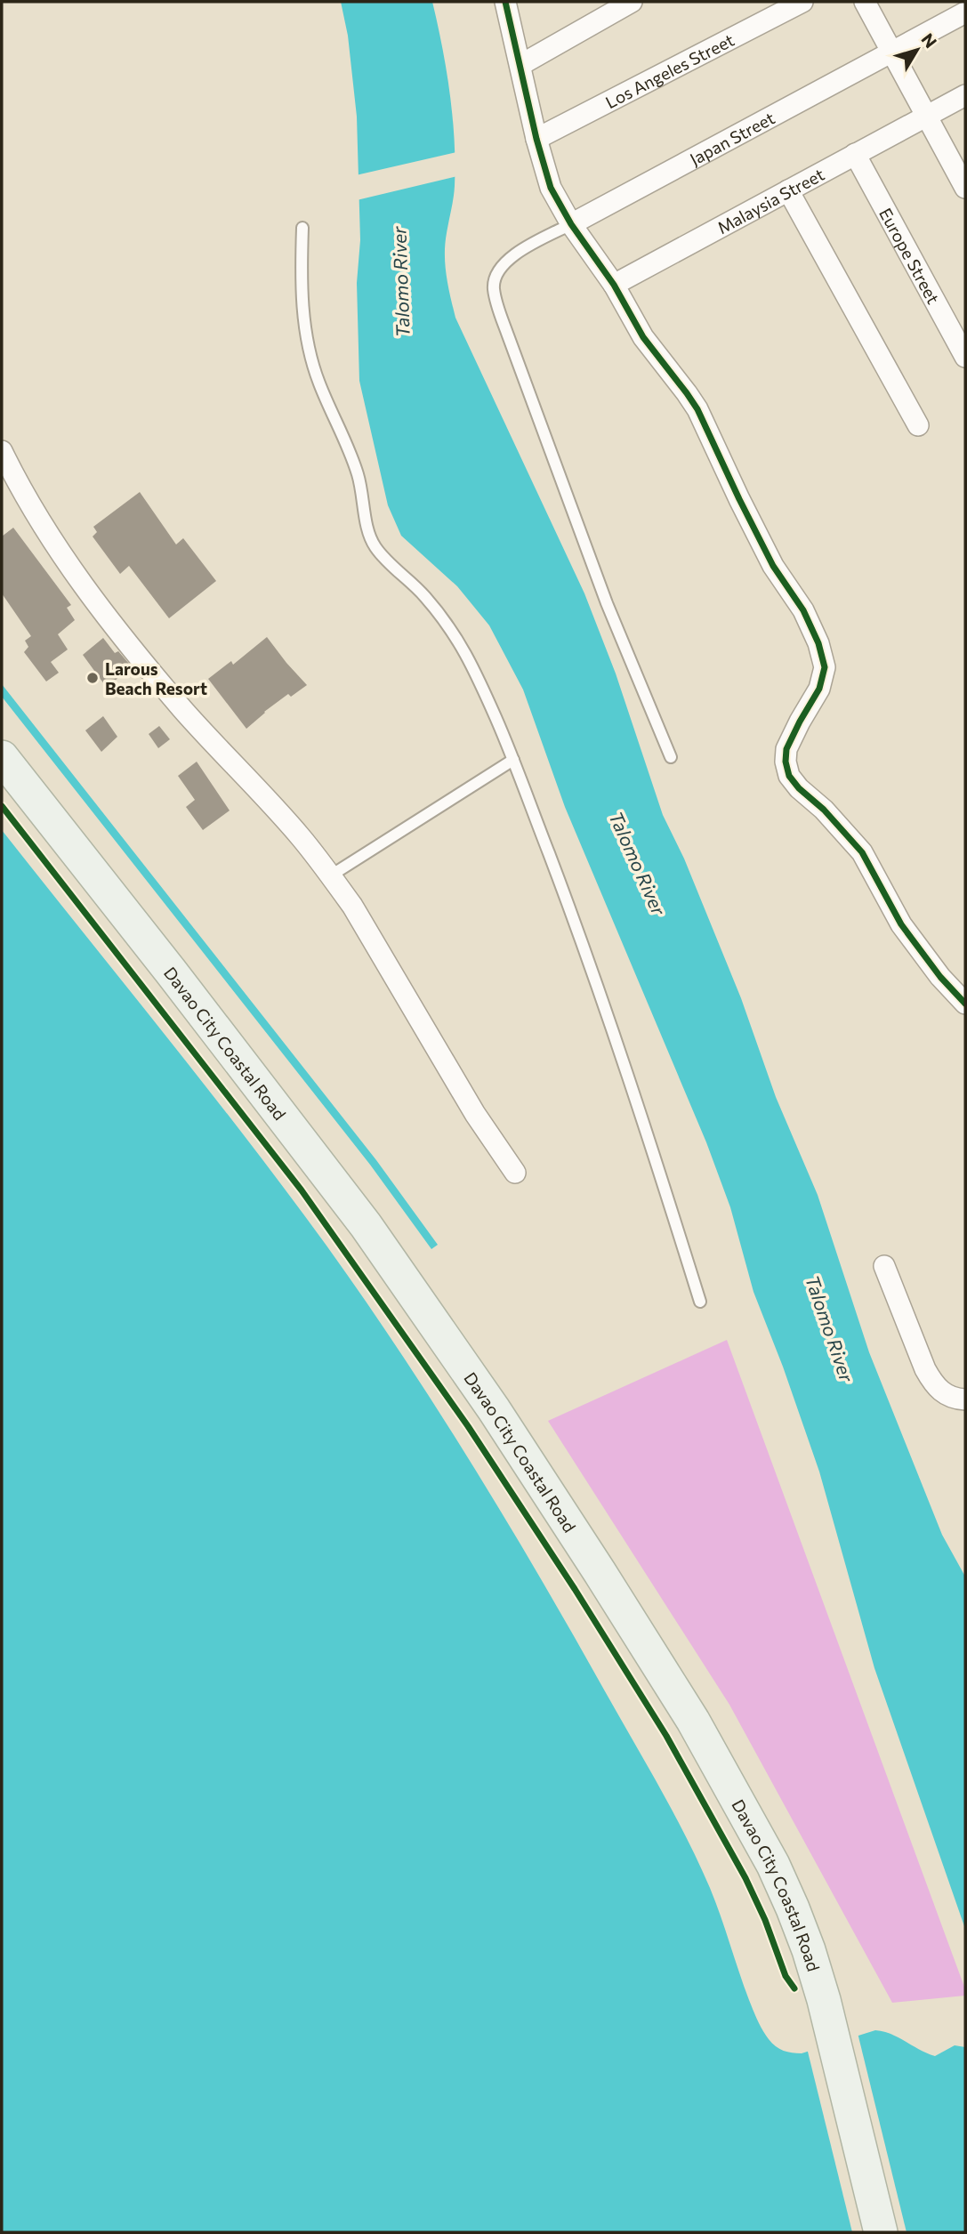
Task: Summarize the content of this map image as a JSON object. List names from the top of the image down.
{
  "streets": {
    "main road": ["Davao City Coastal Road"],
    "street": [
      "Los Angeles Street",
      "Japan Street",
      "Malaysia Street",
      "Europe Street"
    ]
  },
  "crossings": [
    ["Malaysia Street", "Europe Street"]
  ],
  "water": ["Talomo River"],
  "places": ["Larous Beach Resort"],
  "north": "top right"
}
